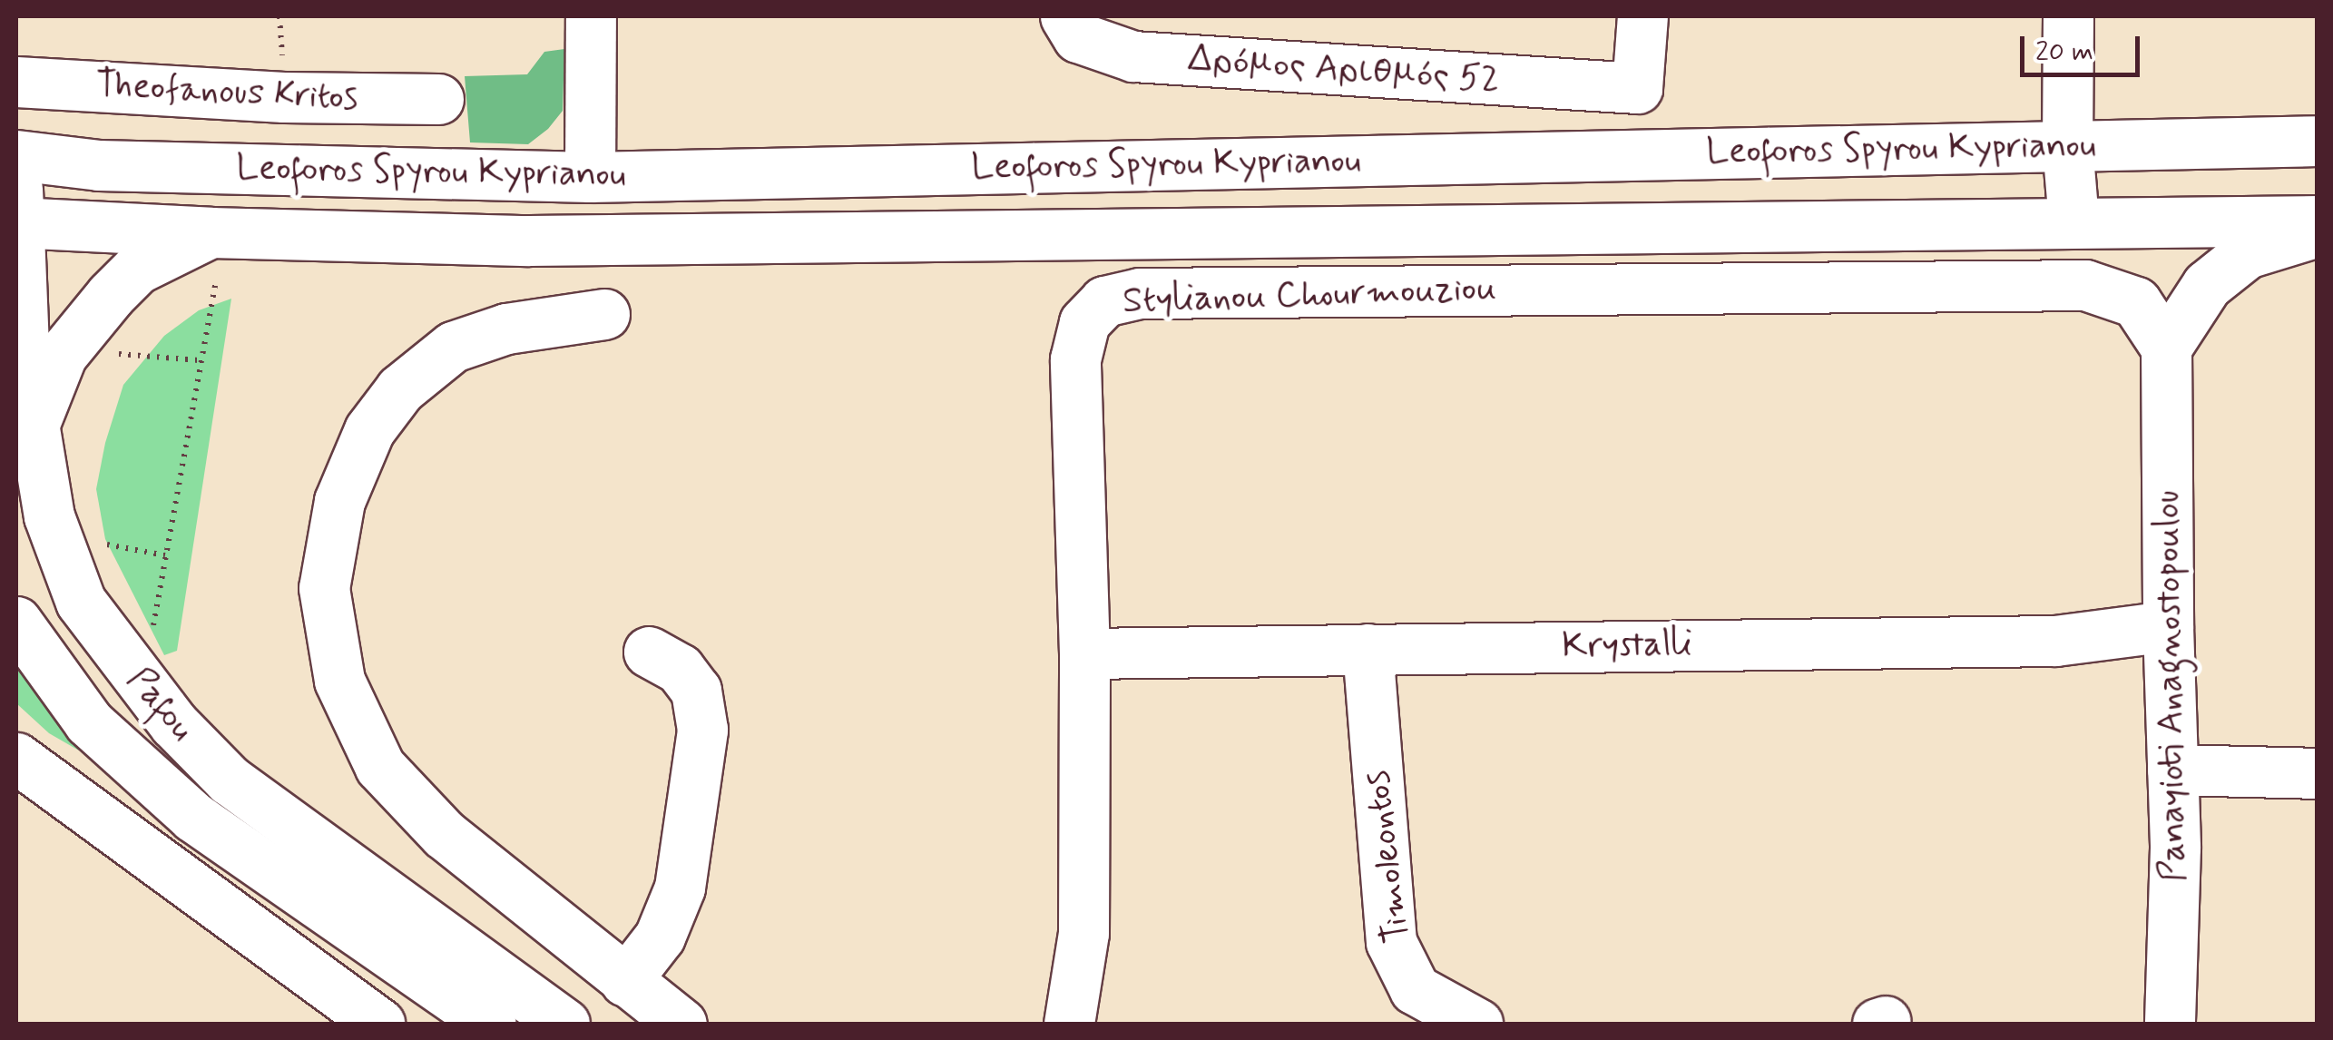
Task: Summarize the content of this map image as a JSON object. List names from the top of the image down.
{
  "streets": {
    "street": [
      "Δρόμος Αριθμός 52",
      "Theofanous Kritos",
      "Leoforos Spyrou Kyprianou",
      "Stylianou Chourmouziou",
      "Krystalli",
      "Panayioti Anagnostopoulou",
      "Pafou",
      "Timoleontos"
    ]
  },
  "crossings": [
    ["Leoforos Spyrou Kyprianou", "Pafou"],
    ["Stylianou Chourmouziou", "Krystalli"],
    ["Stylianou Chourmouziou", "Panayioti Anagnostopoulou"],
    ["Krystalli", "Panayioti Anagnostopoulou"],
    ["Krystalli", "Timoleontos"]
  ],
  "scale_bar": "20 m"
}
